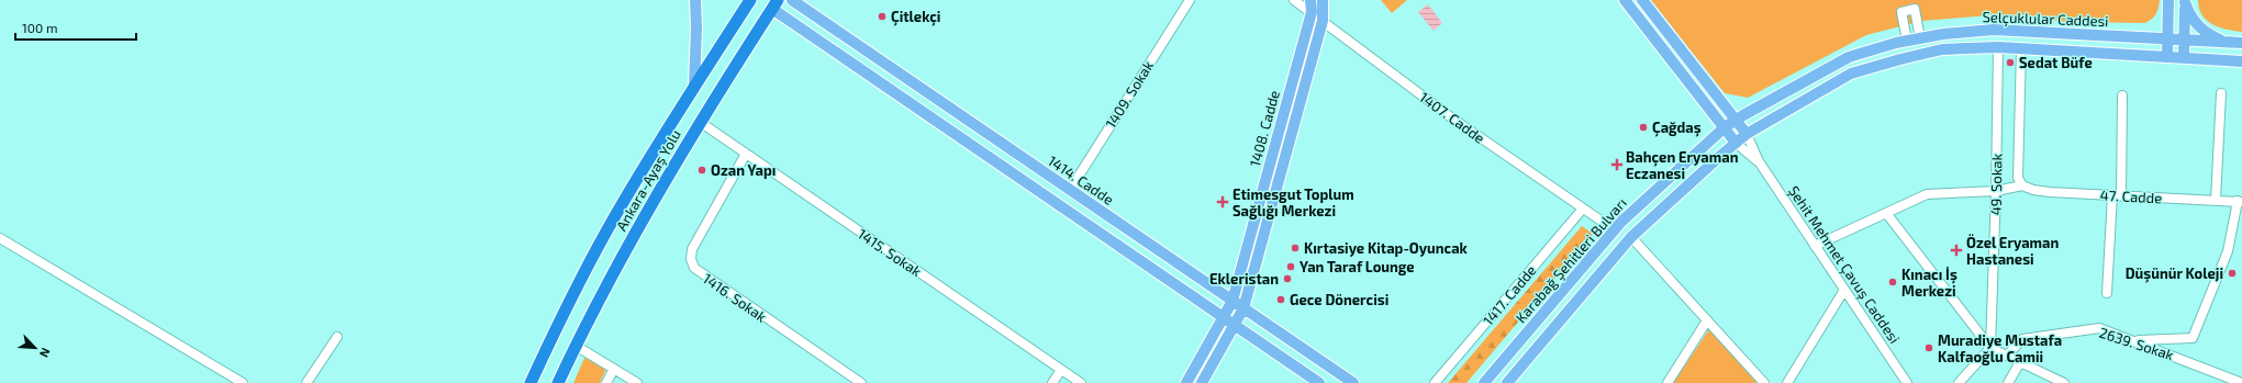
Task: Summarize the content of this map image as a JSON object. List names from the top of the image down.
{
  "streets": {
    "highway": ["Ankara-Ayaş Yolu"],
    "main road": [
      "Selçuklular Caddesi",
      "1408. Cadde",
      "1414. Cadde",
      "Karabağ Şehitleri Bulvarı"
    ],
    "street": [
      "1409. Sokak",
      "1407. Cadde",
      "49. Sokak",
      "47. Cadde",
      "1415. Sokak",
      "Şehit Mehmet Çavuş Caddesi",
      "1417. Cadde",
      "1416. Sokak",
      "2639. Sokak"
    ]
  },
  "crossings": [
    ["Selçuklular Caddesi", "49. Sokak"],
    ["Selçuklular Caddesi", "Karabağ Şehitleri Bulvarı"],
    ["Selçuklular Caddesi", "Şehit Mehmet Çavuş Caddesi"],
    ["1409. Sokak", "1414. Cadde"],
    ["1407. Cadde", "1408. Cadde"],
    ["1407. Cadde", "Karabağ Şehitleri Bulvarı"],
    ["1407. Cadde", "1417. Cadde"],
    ["1408. Cadde", "1414. Cadde"],
    ["Ankara-Ayaş Yolu", "1415. Sokak"],
    ["49. Sokak", "47. Cadde"],
    ["1415. Sokak", "1416. Sokak"]
  ],
  "places": {
    "other": [
      "Çitlekçi",
      "Sedat Büfe",
      "Çağdaş",
      "Ozan Yapı",
      "Kırtasiye Kitap-Oyuncak",
      "Yan Taraf Lounge",
      "Düşünür Koleji",
      "Ekleristan",
      "Kınacı İş Merkezi",
      "Gece Dönercisi",
      "Muradiye Mustafa Kalfaoğlu Camii"
    ],
    "health": ["Bahçen Eryaman Eczanesi", "Etimesgut Toplum Sağlığı Merkezi", "Özel Eryaman Hastanesi"]
  },
  "scale_bar": "100 m",
  "north": "bottom right"
}
